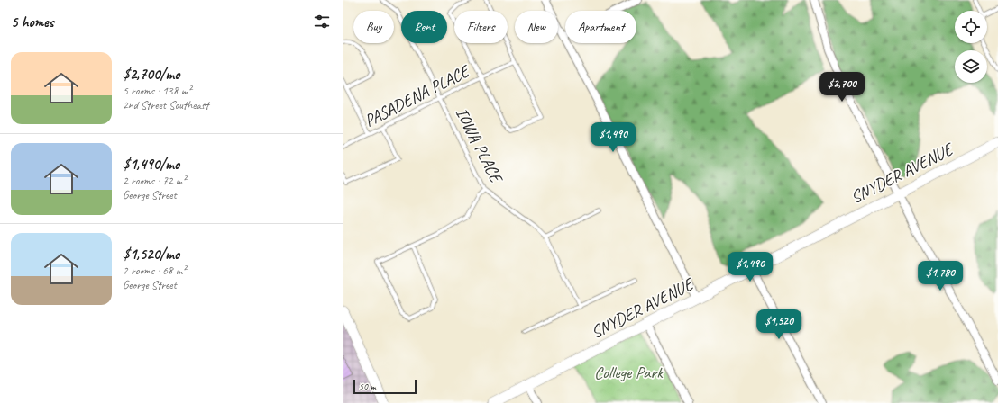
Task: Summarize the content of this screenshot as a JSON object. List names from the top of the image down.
{
  "streets": {
    "main road": ["SNYDER AVENUE"],
    "lane": ["PASADENA PLACE", "IOWA PLACE"]
  },
  "crossings": [
    ["PASADENA PLACE", "IOWA PLACE"]
  ],
  "parks": ["College Park"],
  "scale_bar": "50 m",
  "page": {
    "heading": "5 homes",
    "chip": [
      "Buy",
      "Rent",
      "Filters",
      "New",
      "Apartment"
    ],
    "list": [
      {
        "name": "$2,700/mo",
        "note": "5 rooms · 138 m² · 2nd Street Southeast"
      },
      {
        "name": "$1,490/mo",
        "note": "2 rooms · 72 m² · George Street"
      },
      {
        "name": "$1,520/mo",
        "note": "2 rooms · 68 m² · George Street"
      }
    ],
    "price": [
      "$2,700",
      "$1,490",
      "$1,490",
      "$1,780",
      "$1,520"
    ],
    "scale": "50 m"
  }
}
